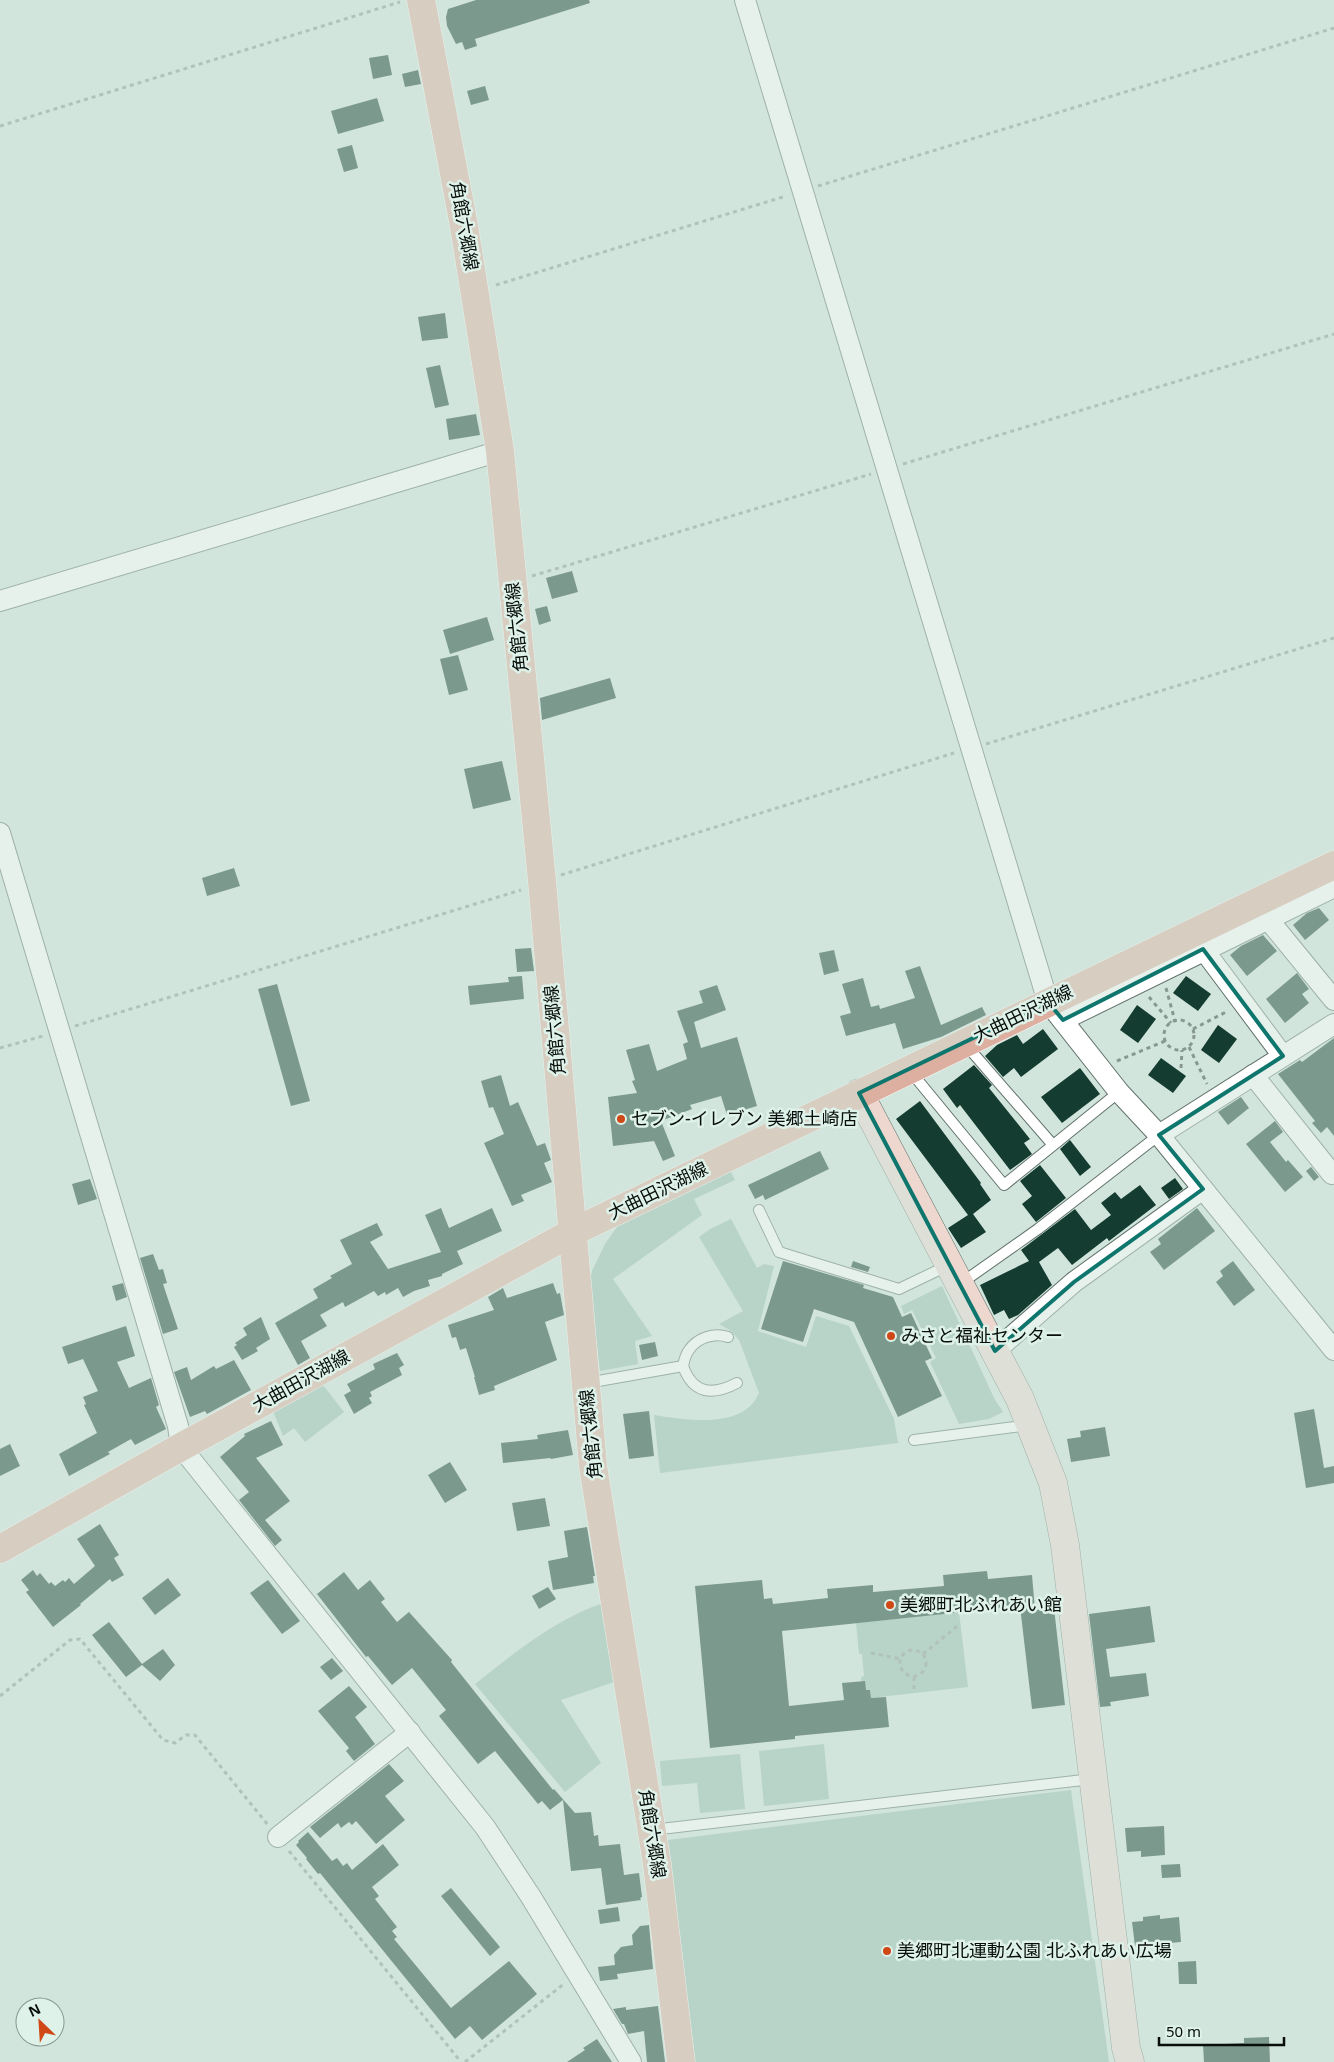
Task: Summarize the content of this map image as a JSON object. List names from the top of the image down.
{
  "streets": {
    "main road": ["角館六郷線", "大曲田沢湖線"]
  },
  "crossings": [
    ["角館六郷線", "大曲田沢湖線"]
  ],
  "places": [
    "セブン-イレブン 美郷土崎店",
    "みさと福祉センター",
    "美郷町北ふれあい館",
    "美郷町北運動公園 北ふれあい広場"
  ],
  "scale_bar": "50 m",
  "north": "top left"
}
